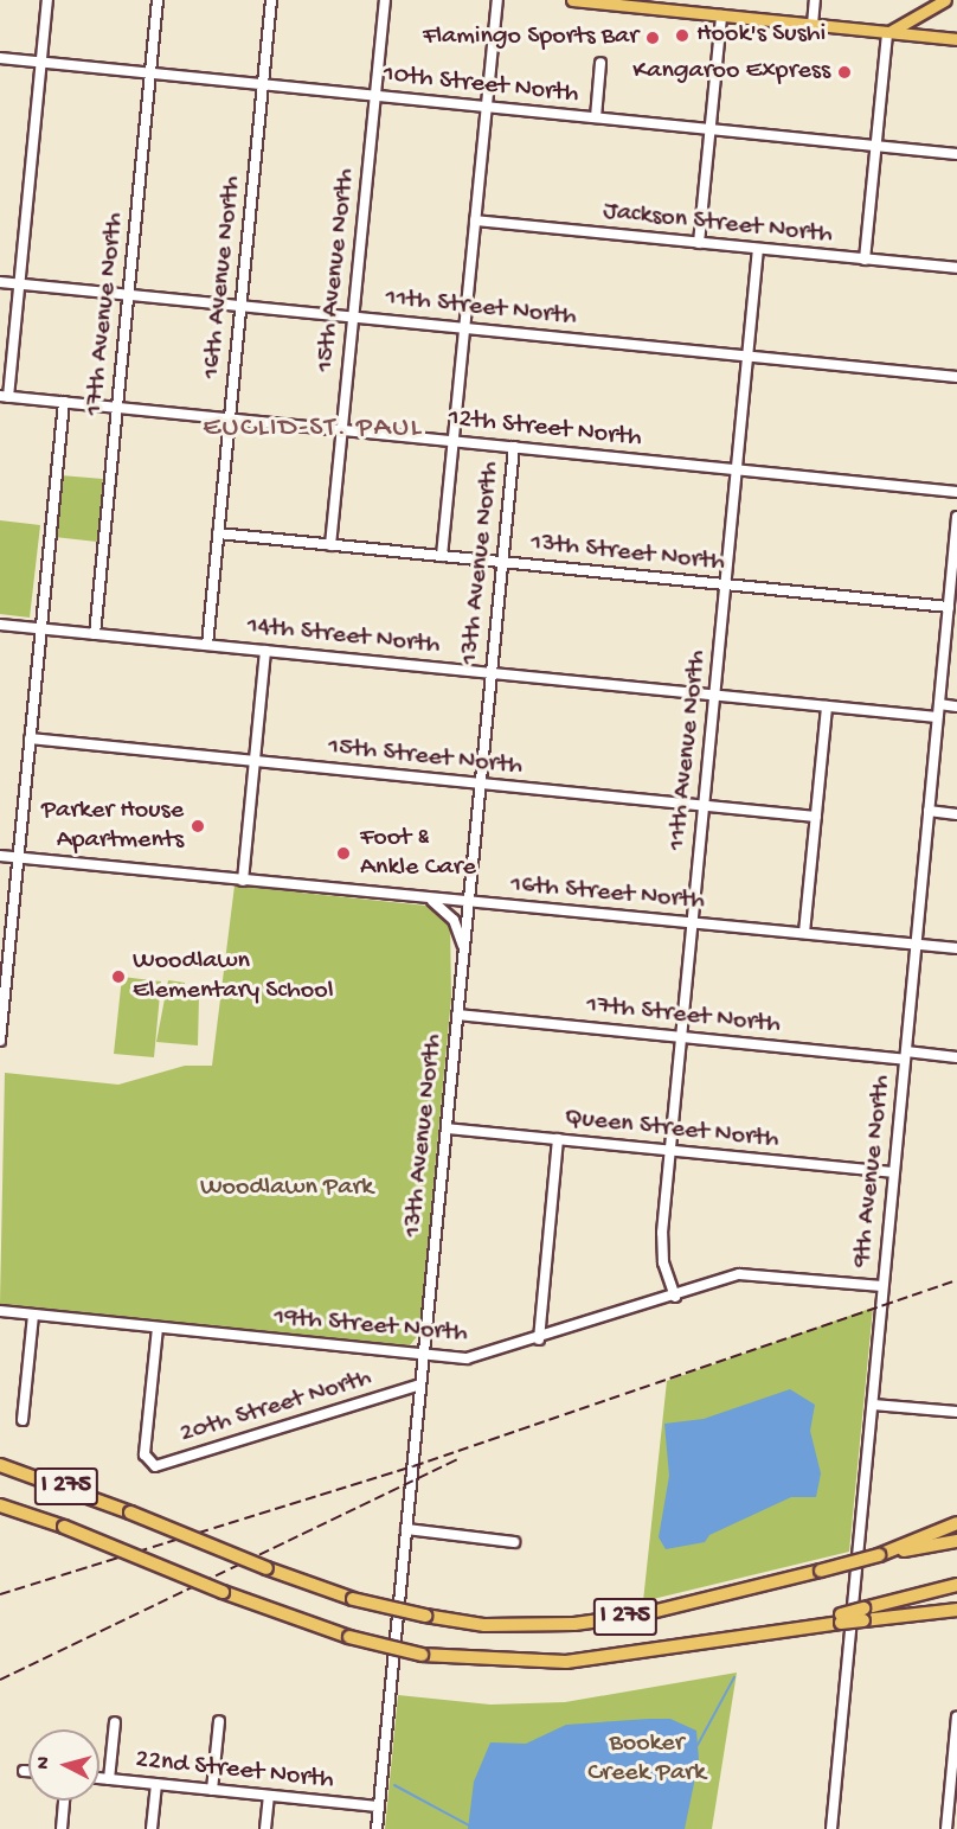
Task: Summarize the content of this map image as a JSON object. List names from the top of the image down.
{
  "streets": {
    "highway": ["I 275"],
    "street": [
      "10th Street North",
      "Jackson Street North",
      "15th Avenue North",
      "16th Avenue North",
      "11th Street North",
      "17th Avenue North",
      "12th Street North",
      "13th Street North",
      "13th Avenue North",
      "14th Street North",
      "11th Avenue North",
      "15th Street North",
      "16th Street North",
      "17th Street North",
      "Queen Street North",
      "9th Avenue North",
      "19th Street North",
      "20th Street North",
      "22nd Street North"
    ]
  },
  "crossings": [
    ["10th Street North", "15th Avenue North"],
    ["10th Street North", "16th Avenue North"],
    ["10th Street North", "17th Avenue North"],
    ["Jackson Street North", "11th Avenue North"],
    ["15th Avenue North", "11th Street North"],
    ["15th Avenue North", "12th Street North"],
    ["15th Avenue North", "13th Street North"],
    ["16th Avenue North", "11th Street North"],
    ["16th Avenue North", "12th Street North"],
    ["16th Avenue North", "13th Street North"],
    ["16th Avenue North", "14th Street North"],
    ["11th Street North", "17th Avenue North"],
    ["11th Street North", "11th Avenue North"],
    ["17th Avenue North", "12th Street North"],
    ["17th Avenue North", "14th Street North"],
    ["12th Street North", "13th Avenue North"],
    ["12th Street North", "11th Avenue North"],
    ["13th Street North", "13th Avenue North"],
    ["13th Street North", "11th Avenue North"],
    ["13th Street North", "9th Avenue North"],
    ["13th Avenue North", "14th Street North"],
    ["13th Avenue North", "15th Street North"],
    ["13th Avenue North", "16th Street North"],
    ["13th Avenue North", "17th Street North"],
    ["13th Avenue North", "Queen Street North"],
    ["13th Avenue North", "19th Street North"],
    ["13th Avenue North", "20th Street North"],
    ["13th Avenue North", "22nd Street North"],
    ["14th Street North", "11th Avenue North"],
    ["14th Street North", "9th Avenue North"],
    ["11th Avenue North", "15th Street North"],
    ["11th Avenue North", "16th Street North"],
    ["11th Avenue North", "17th Street North"],
    ["11th Avenue North", "Queen Street North"],
    ["11th Avenue North", "19th Street North"],
    ["16th Street North", "9th Avenue North"],
    ["17th Street North", "9th Avenue North"],
    ["Queen Street North", "9th Avenue North"],
    ["9th Avenue North", "19th Street North"],
    ["19th Street North", "20th Street North"]
  ],
  "districts": ["EUCLID-ST. PAUL"],
  "parks": ["Woodlawn Park", "Booker Creek Park"],
  "places": [
    "Hook's Sushi",
    "Flamingo Sports Bar",
    "Kangaroo Express",
    "Parker House Apartments",
    "Foot & Ankle Care",
    "Woodlawn Elementary School"
  ],
  "north": "left"
}
